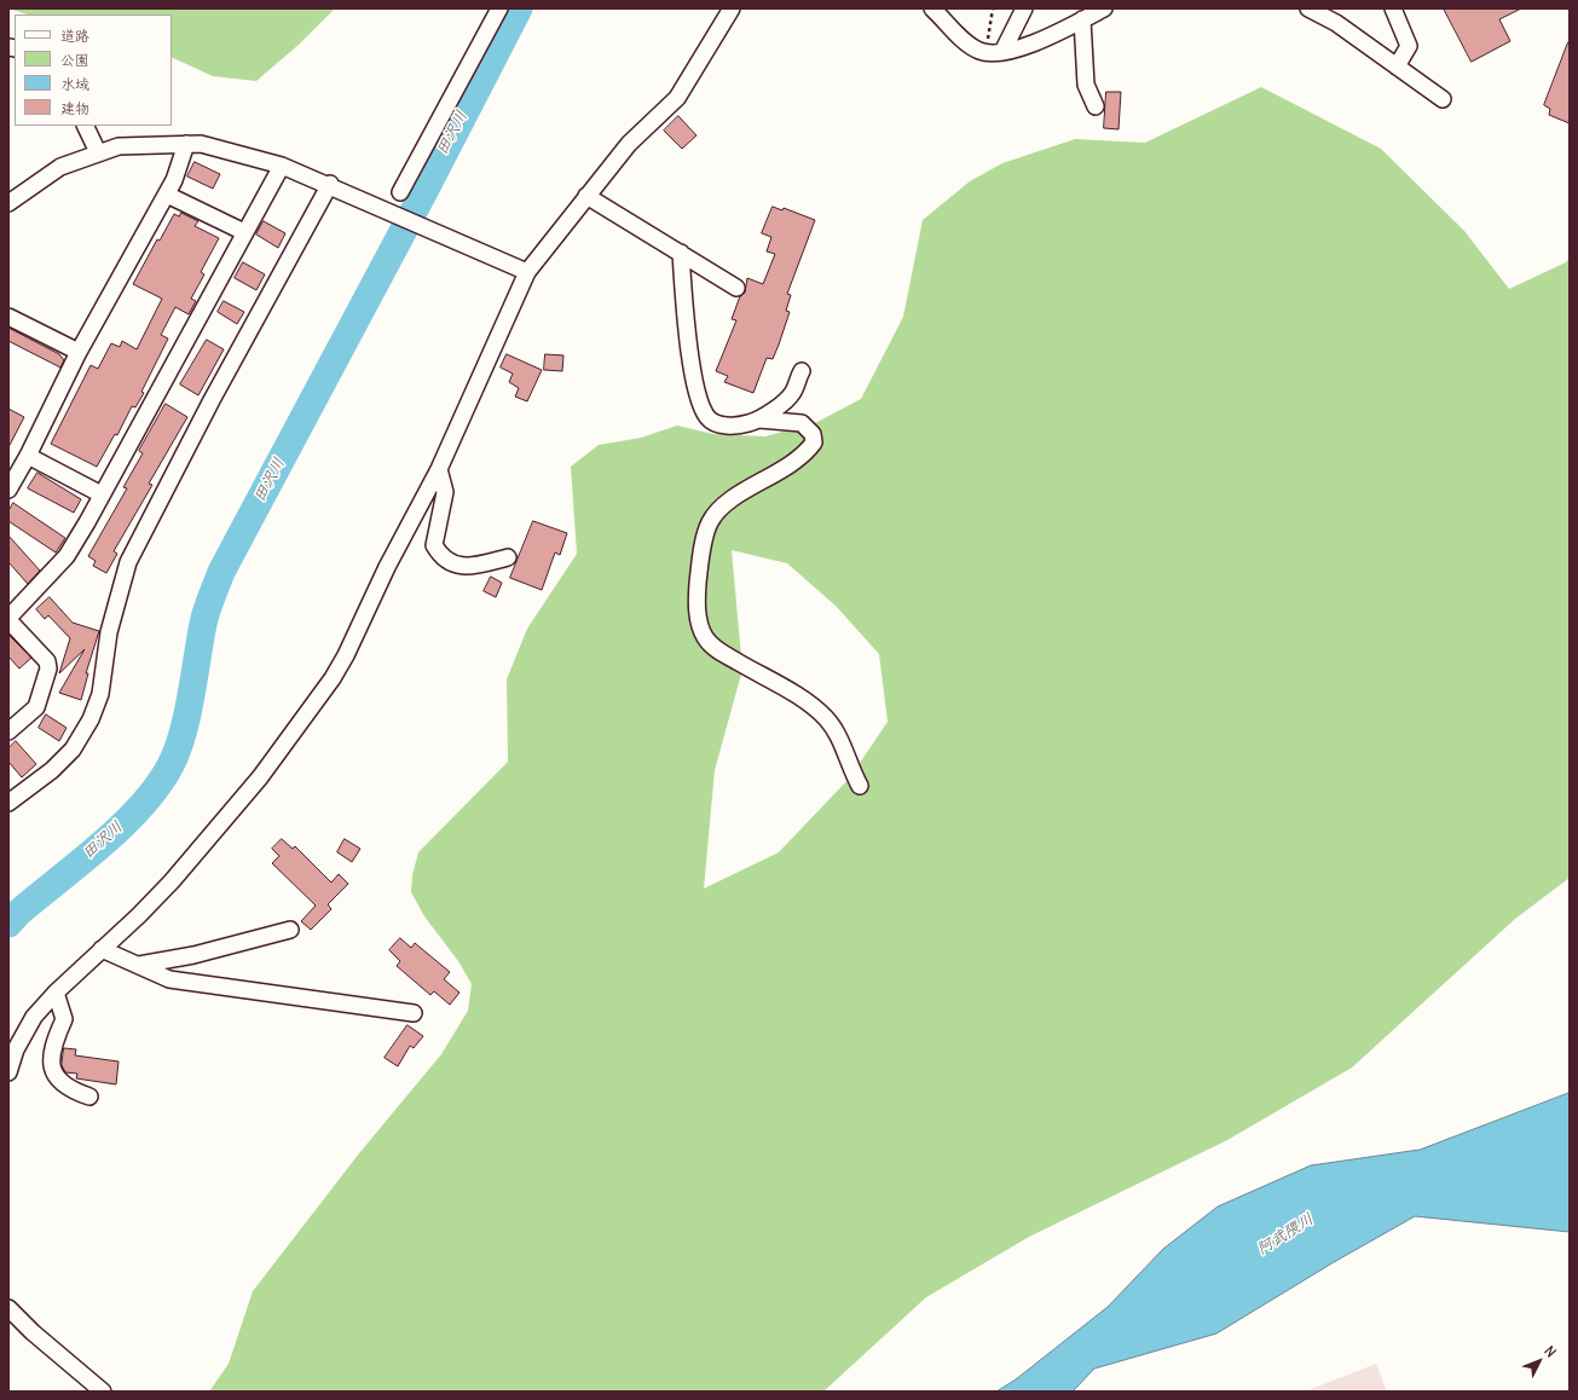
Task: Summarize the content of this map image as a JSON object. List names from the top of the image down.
{
  "water": ["田沢川", "阿武隈川"],
  "legend": [
    "道路",
    "公園",
    "水域",
    "建物"
  ],
  "north": "top right"
}
